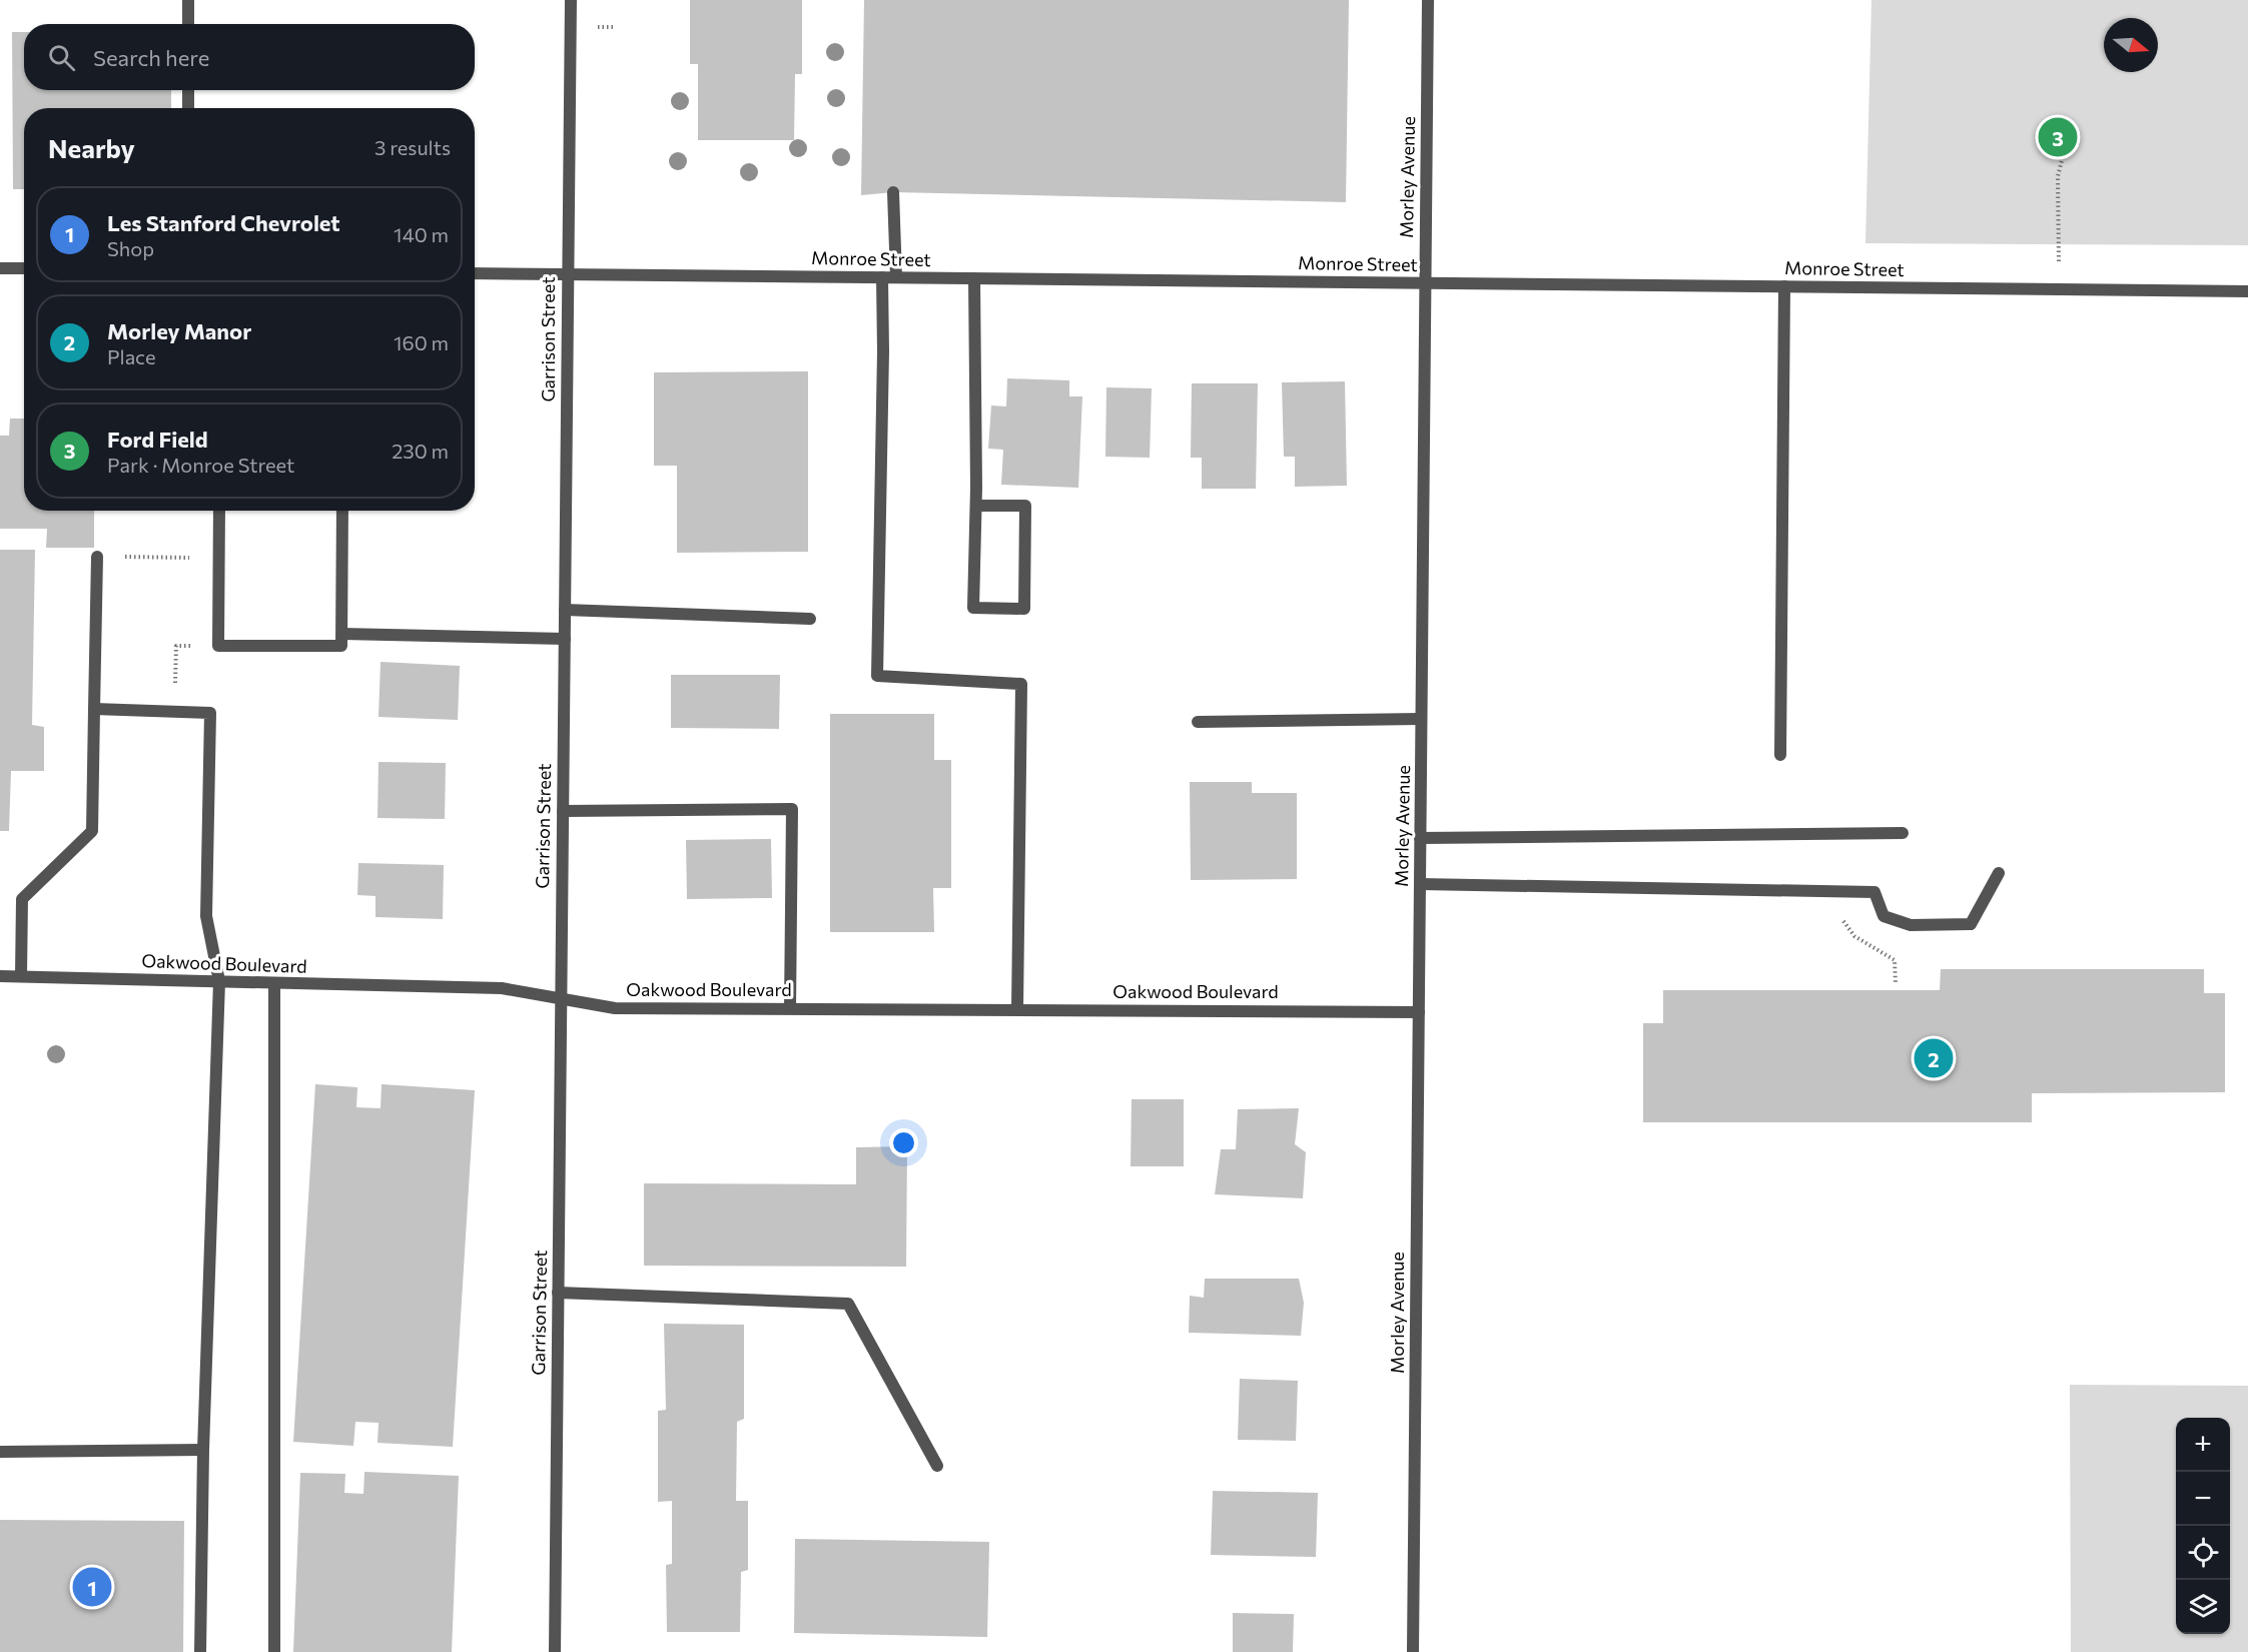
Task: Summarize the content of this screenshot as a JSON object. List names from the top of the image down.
{
  "streets": {
    "street": [
      "Morley Avenue",
      "Monroe Street",
      "Garrison Street",
      "Oakwood Boulevard"
    ]
  },
  "crossings": [
    ["Morley Avenue", "Monroe Street"],
    ["Morley Avenue", "Oakwood Boulevard"],
    ["Monroe Street", "Garrison Street"],
    ["Garrison Street", "Oakwood Boulevard"]
  ],
  "north": "right",
  "page": {
    "search": "Search here",
    "heading": ["Nearby", "3 results"],
    "pins": ["3", "2", "1"],
    "list": [
      {
        "mark": "1",
        "name": "Les Stanford Chevrolet",
        "note": "Shop",
        "value": "140 m"
      },
      {
        "mark": "2",
        "name": "Morley Manor",
        "note": "Place",
        "value": "160 m"
      },
      {
        "mark": "3",
        "name": "Ford Field",
        "note": "Park · Monroe Street",
        "value": "230 m"
      }
    ],
    "map_buttons": ["+", "−"]
  }
}
